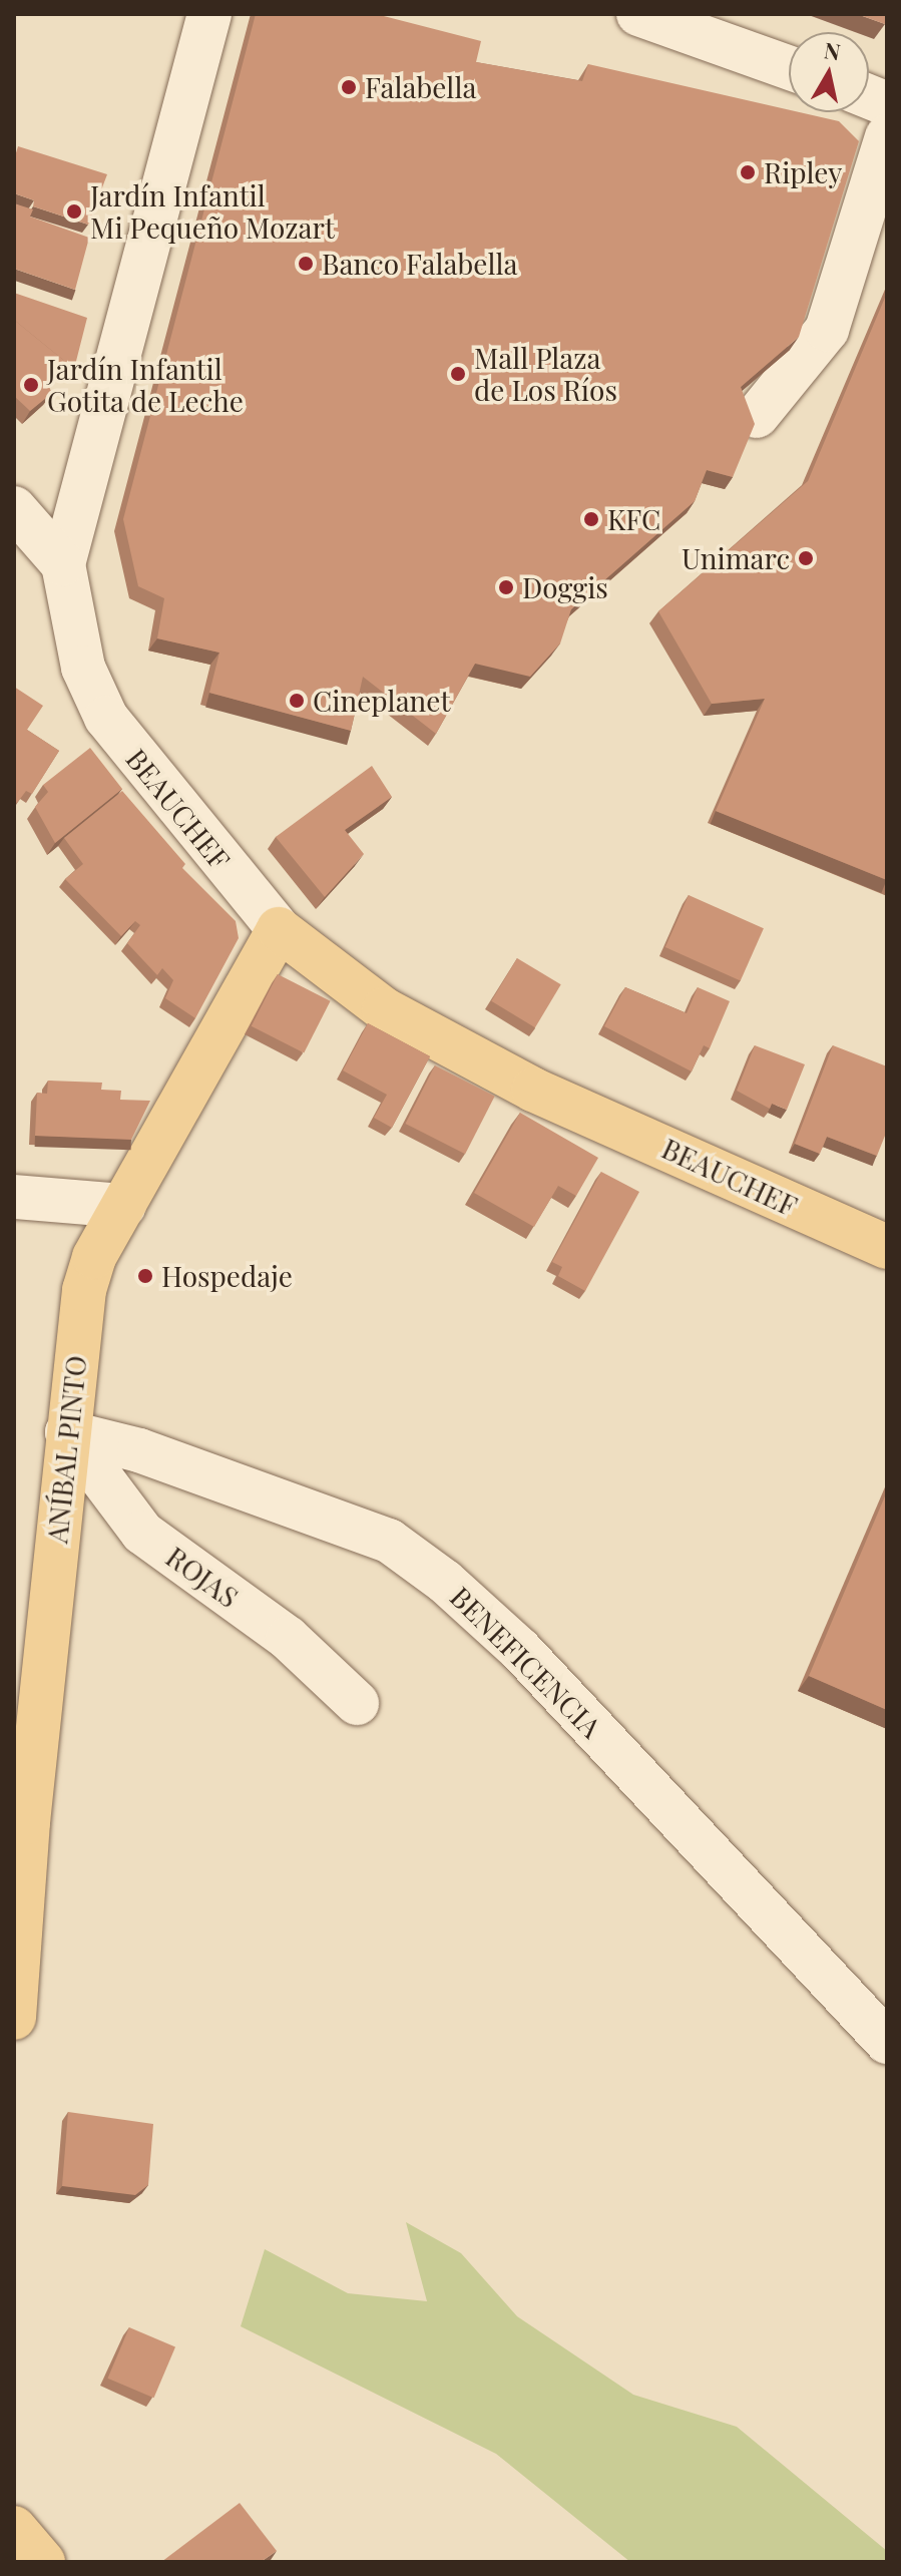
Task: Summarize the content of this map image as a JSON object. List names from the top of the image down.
{
  "streets": {
    "main road": ["BEAUCHEF", "ANÍBAL PINTO"],
    "street": ["ROJAS", "BENEFICENCIA"]
  },
  "crossings": [
    ["BEAUCHEF", "ANÍBAL PINTO"],
    ["ANÍBAL PINTO", "ROJAS"],
    ["ANÍBAL PINTO", "BENEFICENCIA"],
    ["ROJAS", "BENEFICENCIA"]
  ],
  "places": [
    "Falabella",
    "Ripley",
    "Jardín Infantil Mi Pequeño Mozart",
    "Banco Falabella",
    "Mall Plaza de Los Ríos",
    "Jardín Infantil Gotita de Leche",
    "KFC",
    "Unimarc",
    "Doggis",
    "Cineplanet",
    "Hospedaje"
  ],
  "north": "top"
}
